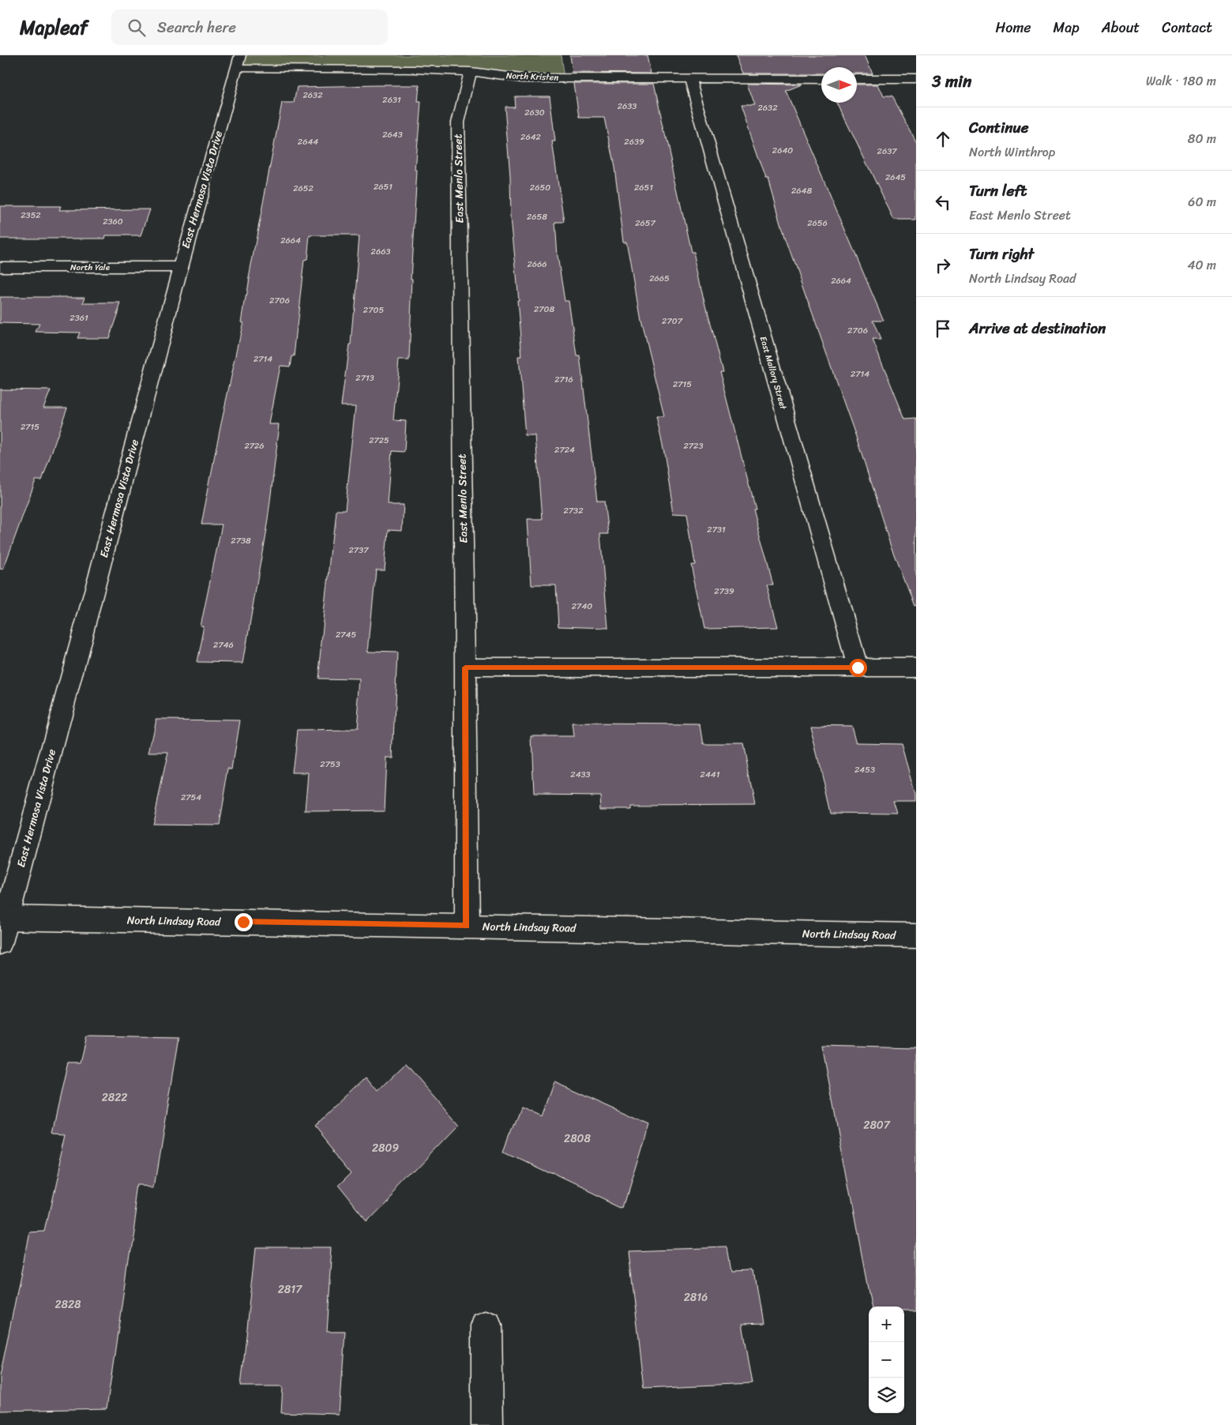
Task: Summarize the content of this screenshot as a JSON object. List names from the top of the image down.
{
  "streets": {
    "street": [
      "North Kristen",
      "East Menlo Street",
      "East Hermosa Vista Drive",
      "North Yale",
      "East Mallory Street",
      "North Lindsay Road"
    ]
  },
  "crossings": [
    ["North Kristen", "East Menlo Street"],
    ["North Kristen", "East Hermosa Vista Drive"],
    ["North Kristen", "East Mallory Street"],
    ["East Menlo Street", "North Lindsay Road"],
    ["East Hermosa Vista Drive", "North Yale"],
    ["East Hermosa Vista Drive", "North Lindsay Road"]
  ],
  "house_numbers": [
    "2632",
    "2631",
    "2633",
    "2632",
    "2630",
    "2643",
    "2642",
    "2644",
    "2639",
    "2640",
    "2637",
    "2645",
    "2651",
    "2650",
    "2651",
    "2652",
    "2648",
    "2352",
    "2658",
    "2360",
    "2657",
    "2656",
    "2664",
    "2663",
    "2666",
    "2665",
    "2664",
    "2706",
    "2708",
    "2705",
    "2361",
    "2707",
    "2706",
    "2714",
    "2714",
    "2713",
    "2716",
    "2715",
    "2715",
    "2725",
    "2726",
    "2723",
    "2724",
    "2732",
    "2731",
    "2738",
    "2737",
    "2739",
    "2740",
    "2745",
    "2746",
    "2753",
    "2453",
    "2433",
    "2441",
    "2754",
    "2822",
    "2807",
    "2808",
    "2809",
    "2817",
    "2816",
    "2828"
  ],
  "north": "right",
  "page": {
    "header": "Mapleaf",
    "search": "Search here",
    "nav": [
      "Home",
      "Map",
      "About",
      "Contact"
    ],
    "heading": ["3 min", "Walk · 180 m"],
    "list": [
      ["Continue", "North Winthrop", "80 m"],
      ["Turn left", "East Menlo Street", "60 m"],
      ["Turn right", "North Lindsay Road", "40 m"],
      "Arrive at destination"
    ],
    "map_buttons": ["+", "−"]
  }
}
